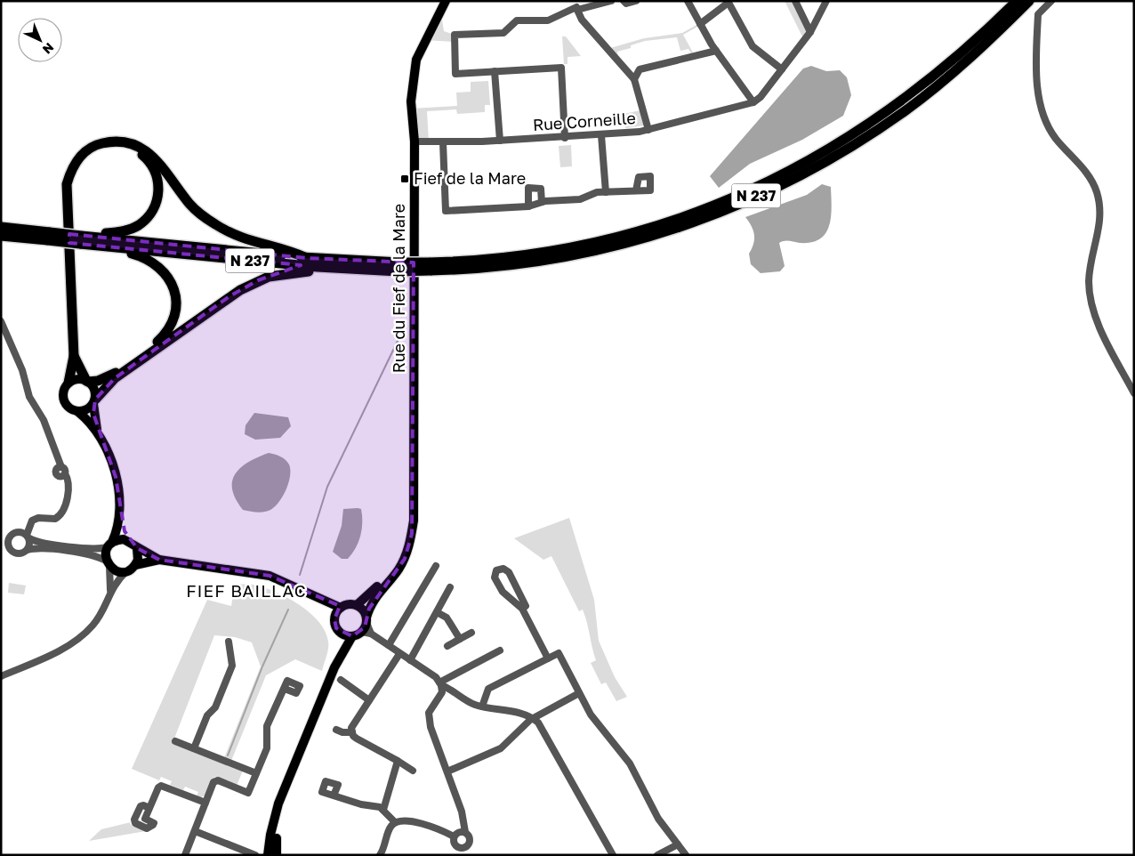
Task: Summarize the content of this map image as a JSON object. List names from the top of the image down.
{
  "streets": {
    "highway": ["N 237"],
    "main road": ["Rue du Fief de la Mare"],
    "street": ["Rue Corneille"]
  },
  "crossings": [
    ["Rue Corneille", "Rue du Fief de la Mare"]
  ],
  "districts": ["FIEF BAILLAC"],
  "places": {
    "transit": ["Fief de la Mare"]
  },
  "north": "bottom right"
}
